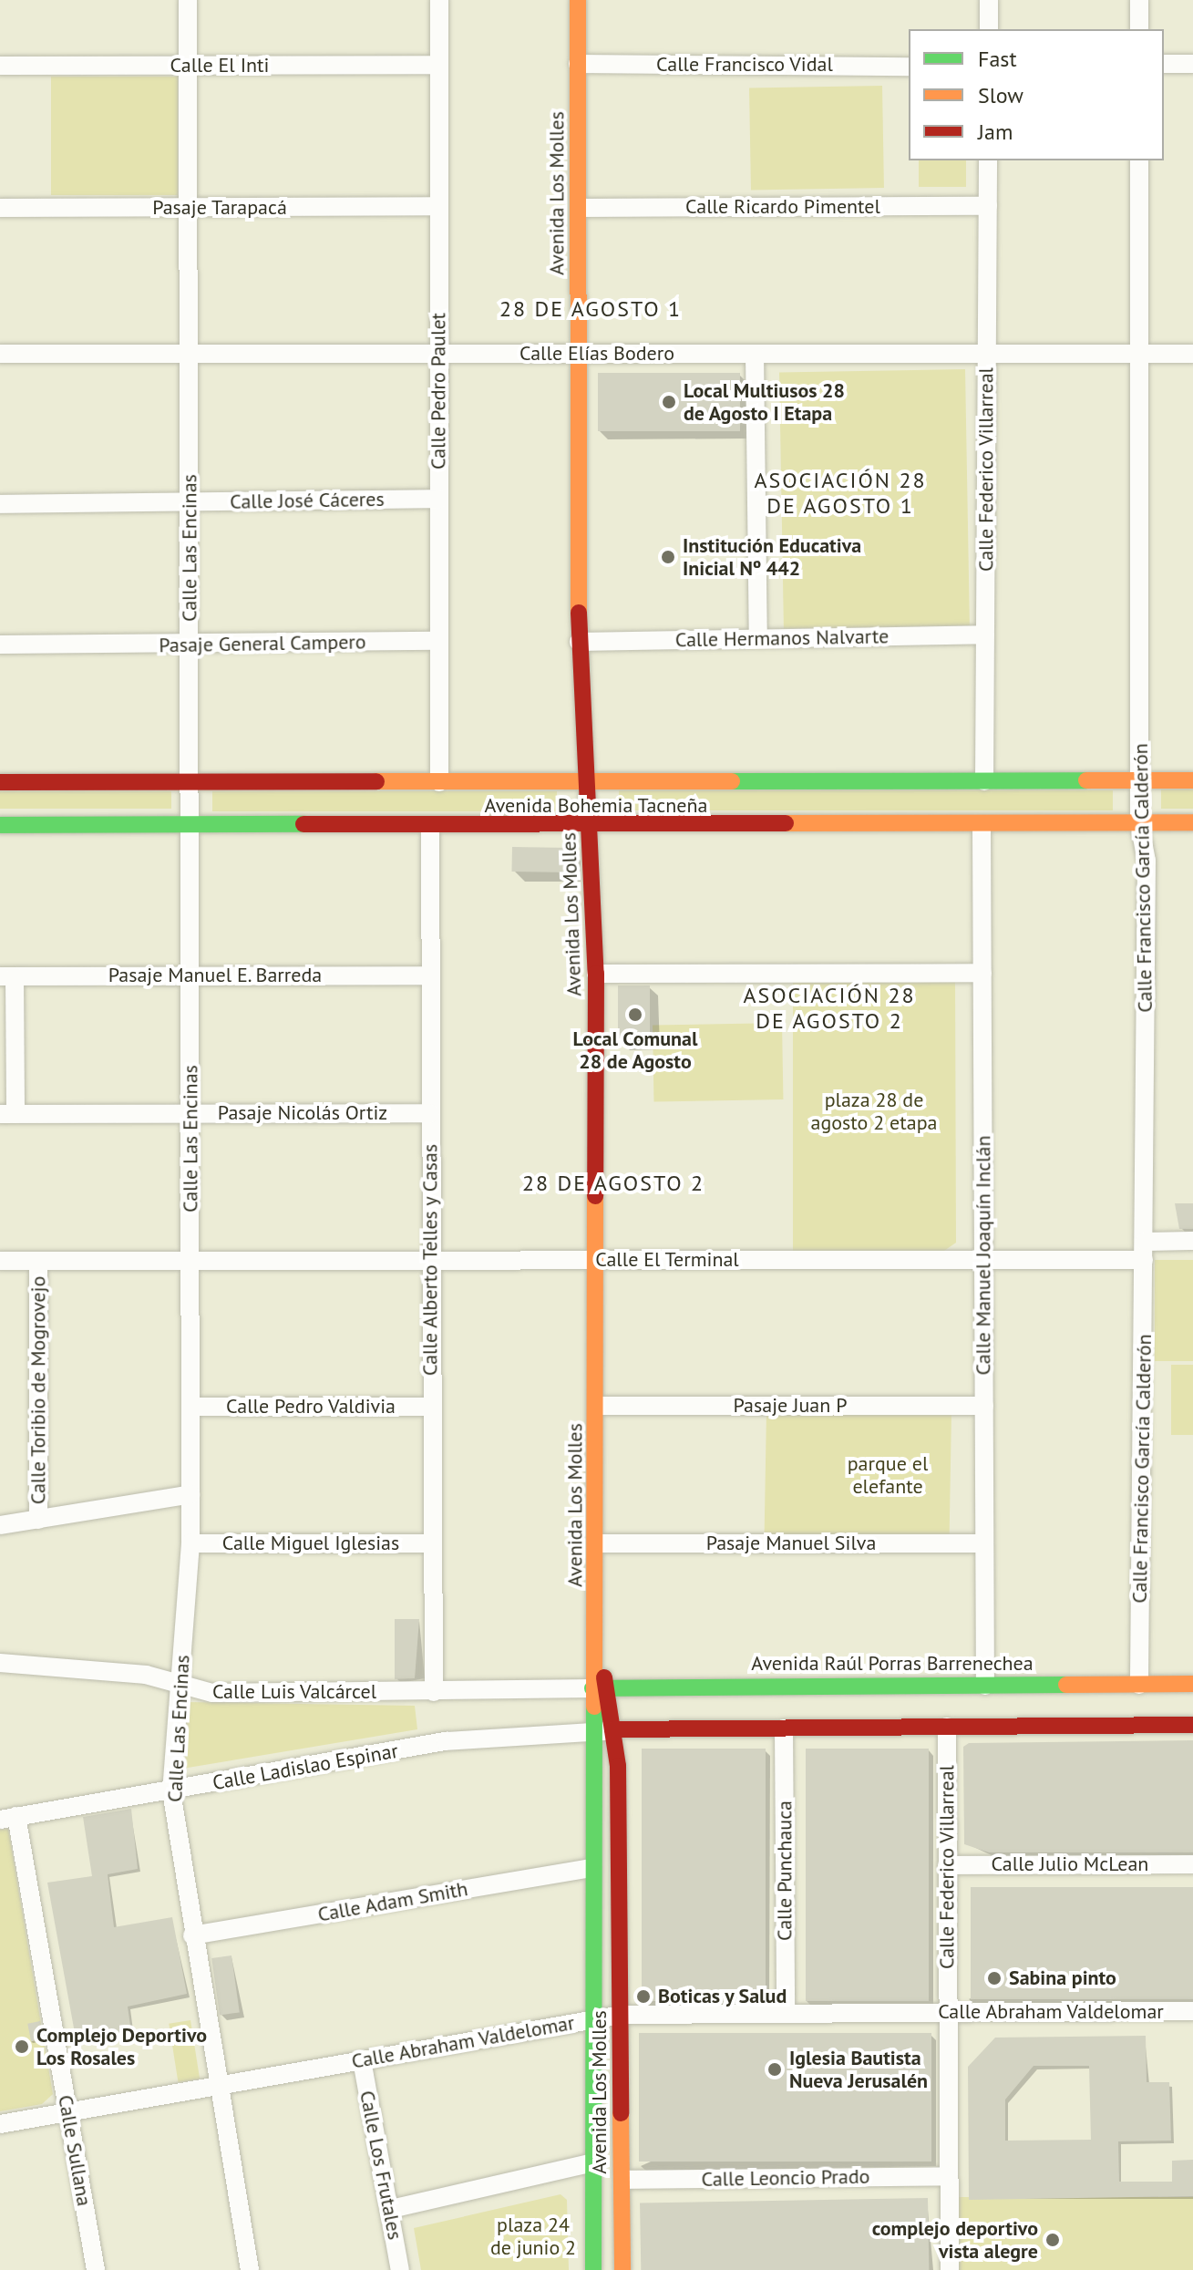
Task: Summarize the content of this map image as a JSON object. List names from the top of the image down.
{
  "streets": {
    "street": [
      "Calle Francisco Vidal",
      "Calle El Inti",
      "Avenida Los Molles",
      "Calle Ricardo Pimentel",
      "Pasaje Tarapacá",
      "Calle Elías Bodero",
      "Calle Pedro Paulet",
      "Calle Federico Villarreal",
      "Calle José Cáceres",
      "Calle Las Encinas",
      "Calle Hermanos Nalvarte",
      "Pasaje General Campero",
      "Avenida Bohemia Tacneña",
      "Calle Francisco García Calderón",
      "Pasaje Manuel E. Barreda",
      "Pasaje Nicolás Ortiz",
      "Calle Manuel Joaquín Inclán",
      "Calle Alberto Telles y Casas",
      "Calle El Terminal",
      "Calle Toribio de Mogrovejo",
      "Pasaje Juan P",
      "Calle Pedro Valdivia",
      "Calle Miguel Iglesias",
      "Pasaje Manuel Silva",
      "Avenida Raúl Porras Barrenechea",
      "Calle Luis Valcárcel",
      "Calle Ladislao Espinar",
      "Calle Julio McLean",
      "Calle Punchauca",
      "Calle Adam Smith",
      "Calle Abraham Valdelomar",
      "Calle Sullana",
      "Calle Los Frutales",
      "Calle Leoncio Prado"
    ]
  },
  "crossings": [
    ["Calle Francisco Vidal", "Avenida Los Molles"],
    ["Calle El Inti", "Calle Pedro Paulet"],
    ["Calle El Inti", "Calle Las Encinas"],
    ["Avenida Los Molles", "Calle Ricardo Pimentel"],
    ["Avenida Los Molles", "Calle Elías Bodero"],
    ["Avenida Los Molles", "Calle Hermanos Nalvarte"],
    ["Avenida Los Molles", "Avenida Bohemia Tacneña"],
    ["Avenida Los Molles", "Calle El Terminal"],
    ["Avenida Los Molles", "Pasaje Juan P"],
    ["Avenida Los Molles", "Pasaje Manuel Silva"],
    ["Avenida Los Molles", "Avenida Raúl Porras Barrenechea"],
    ["Avenida Los Molles", "Calle Luis Valcárcel"],
    ["Avenida Los Molles", "Calle Ladislao Espinar"],
    ["Avenida Los Molles", "Calle Adam Smith"],
    ["Avenida Los Molles", "Calle Abraham Valdelomar"],
    ["Avenida Los Molles", "Calle Leoncio Prado"],
    ["Calle Ricardo Pimentel", "Calle Federico Villarreal"],
    ["Pasaje Tarapacá", "Calle Pedro Paulet"],
    ["Pasaje Tarapacá", "Calle Las Encinas"],
    ["Calle Elías Bodero", "Calle Pedro Paulet"],
    ["Calle Elías Bodero", "Calle Federico Villarreal"],
    ["Calle Elías Bodero", "Calle Las Encinas"],
    ["Calle Elías Bodero", "Calle Francisco García Calderón"],
    ["Calle Pedro Paulet", "Calle José Cáceres"],
    ["Calle Pedro Paulet", "Pasaje General Campero"],
    ["Calle Pedro Paulet", "Avenida Bohemia Tacneña"],
    ["Calle Federico Villarreal", "Calle Hermanos Nalvarte"],
    ["Calle Federico Villarreal", "Avenida Bohemia Tacneña"],
    ["Calle Federico Villarreal", "Calle Julio McLean"],
    ["Calle Federico Villarreal", "Calle Abraham Valdelomar"],
    ["Calle Federico Villarreal", "Calle Leoncio Prado"],
    ["Calle José Cáceres", "Calle Las Encinas"],
    ["Calle Las Encinas", "Pasaje General Campero"],
    ["Calle Las Encinas", "Avenida Bohemia Tacneña"],
    ["Calle Las Encinas", "Pasaje Manuel E. Barreda"],
    ["Calle Las Encinas", "Pasaje Nicolás Ortiz"],
    ["Calle Las Encinas", "Calle El Terminal"],
    ["Calle Las Encinas", "Calle Pedro Valdivia"],
    ["Calle Las Encinas", "Calle Miguel Iglesias"],
    ["Calle Las Encinas", "Calle Luis Valcárcel"],
    ["Calle Las Encinas", "Calle Ladislao Espinar"],
    ["Calle Las Encinas", "Calle Adam Smith"],
    ["Calle Las Encinas", "Calle Abraham Valdelomar"],
    ["Avenida Bohemia Tacneña", "Calle Francisco García Calderón"],
    ["Avenida Bohemia Tacneña", "Calle Manuel Joaquín Inclán"],
    ["Avenida Bohemia Tacneña", "Calle Alberto Telles y Casas"],
    ["Calle Francisco García Calderón", "Calle El Terminal"],
    ["Calle Francisco García Calderón", "Avenida Raúl Porras Barrenechea"],
    ["Pasaje Manuel E. Barreda", "Calle Alberto Telles y Casas"],
    ["Pasaje Nicolás Ortiz", "Calle Alberto Telles y Casas"],
    ["Calle Manuel Joaquín Inclán", "Calle El Terminal"],
    ["Calle Manuel Joaquín Inclán", "Pasaje Juan P"],
    ["Calle Manuel Joaquín Inclán", "Pasaje Manuel Silva"],
    ["Calle Manuel Joaquín Inclán", "Avenida Raúl Porras Barrenechea"],
    ["Calle Alberto Telles y Casas", "Calle El Terminal"],
    ["Calle Alberto Telles y Casas", "Calle Pedro Valdivia"],
    ["Calle Alberto Telles y Casas", "Calle Miguel Iglesias"],
    ["Calle Alberto Telles y Casas", "Calle Luis Valcárcel"],
    ["Calle El Terminal", "Calle Toribio de Mogrovejo"],
    ["Avenida Raúl Porras Barrenechea", "Calle Luis Valcárcel"],
    ["Calle Ladislao Espinar", "Calle Sullana"],
    ["Calle Punchauca", "Calle Abraham Valdelomar"],
    ["Calle Abraham Valdelomar", "Calle Sullana"],
    ["Calle Abraham Valdelomar", "Calle Los Frutales"]
  ],
  "districts": [
    "28 DE AGOSTO 1",
    "ASOCIACIÓN 28 DE AGOSTO 1",
    "ASOCIACIÓN 28 DE AGOSTO 2",
    "28 DE AGOSTO 2"
  ],
  "parks": ["plaza 28 de agosto 2 etapa", "parque el elefante", "plaza 24 de junio 2"],
  "places": [
    "Local Multiusos 28 de Agosto I Etapa",
    "Institución Educativa Inicial Nº 442",
    "Local Comunal 28 de Agosto",
    "Sabina pinto",
    "Boticas y Salud",
    "Complejo Deportivo Los Rosales",
    "Iglesia Bautista Nueva Jerusalén",
    "complejo deportivo vista alegre"
  ],
  "legend": ["Fast", "Slow", "Jam"]
}
